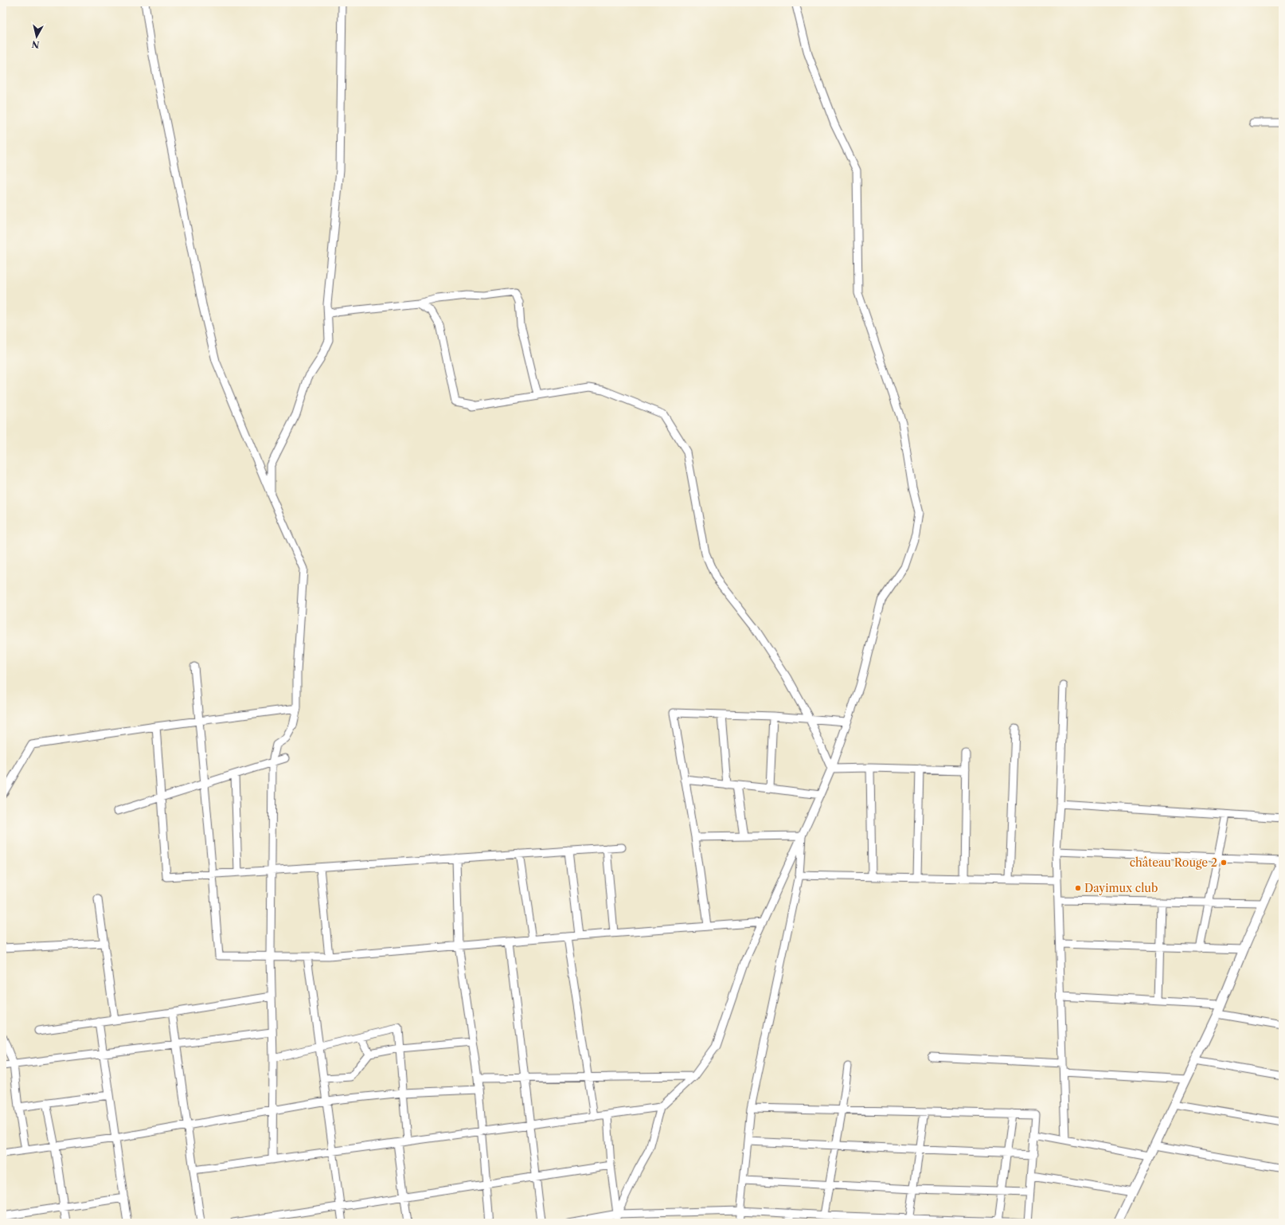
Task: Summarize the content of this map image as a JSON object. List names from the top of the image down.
{
  "places": ["château Rouge 2", "Dayimux club"],
  "north": "bottom"
}
